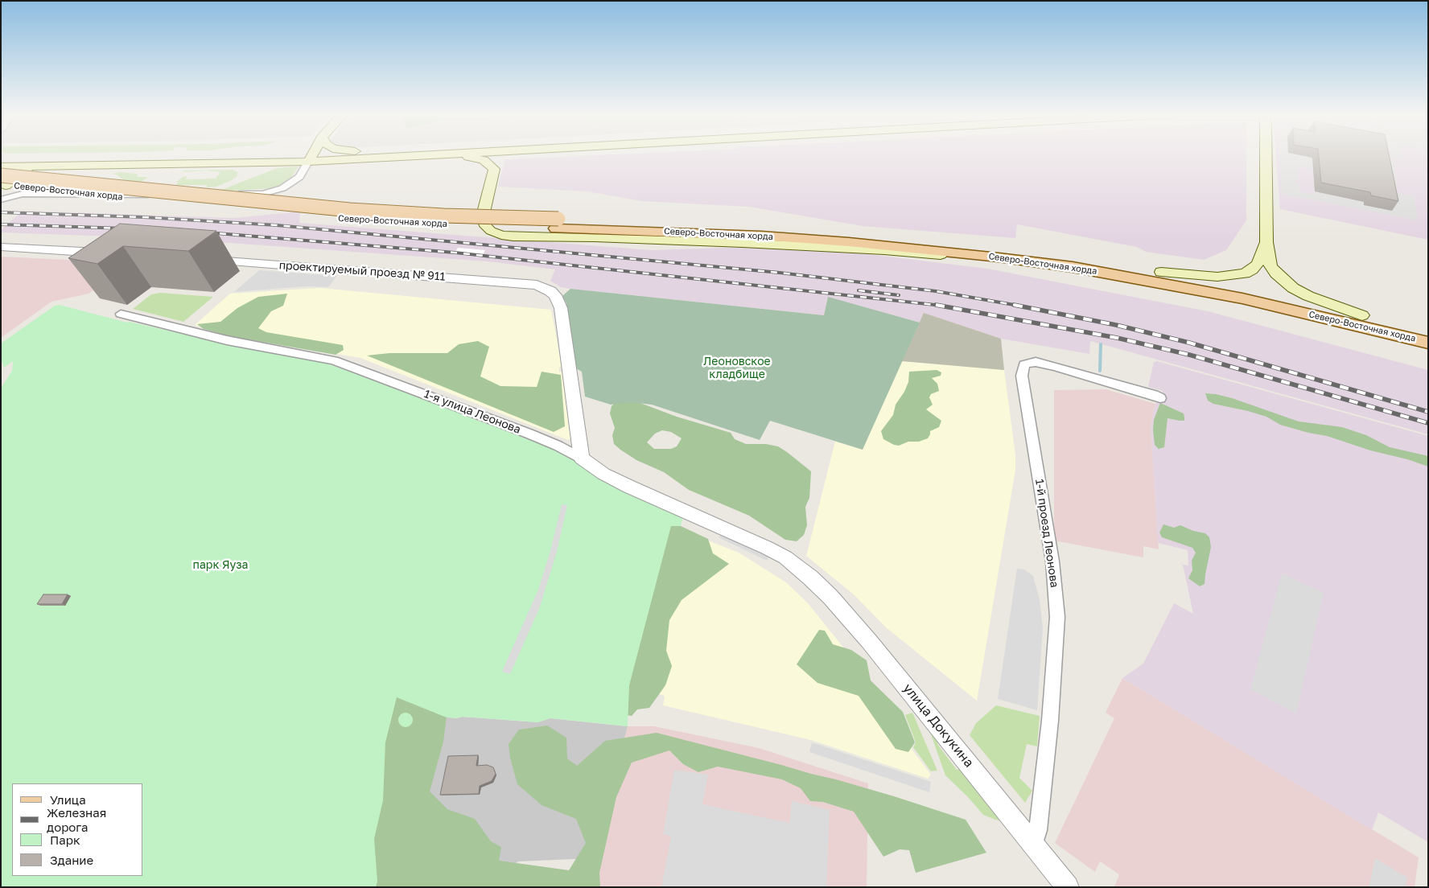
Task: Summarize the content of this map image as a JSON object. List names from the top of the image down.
{
  "streets": {
    "main road": ["Северо-Восточная хорда"],
    "street": [
      "проектируемый проезд № 911",
      "1-я улица Леонова",
      "1-й проезд Леонова",
      "улица Докукина"
    ]
  },
  "crossings": [
    ["проектируемый проезд № 911", "1-я улица Леонова"],
    ["1-я улица Леонова", "улица Докукина"],
    ["1-й проезд Леонова", "улица Докукина"]
  ],
  "parks": ["Леоновское кладбище", "парк Яуза"],
  "legend": [
    "Улица",
    "Железная дорога",
    "Парк",
    "Здание"
  ]
}
